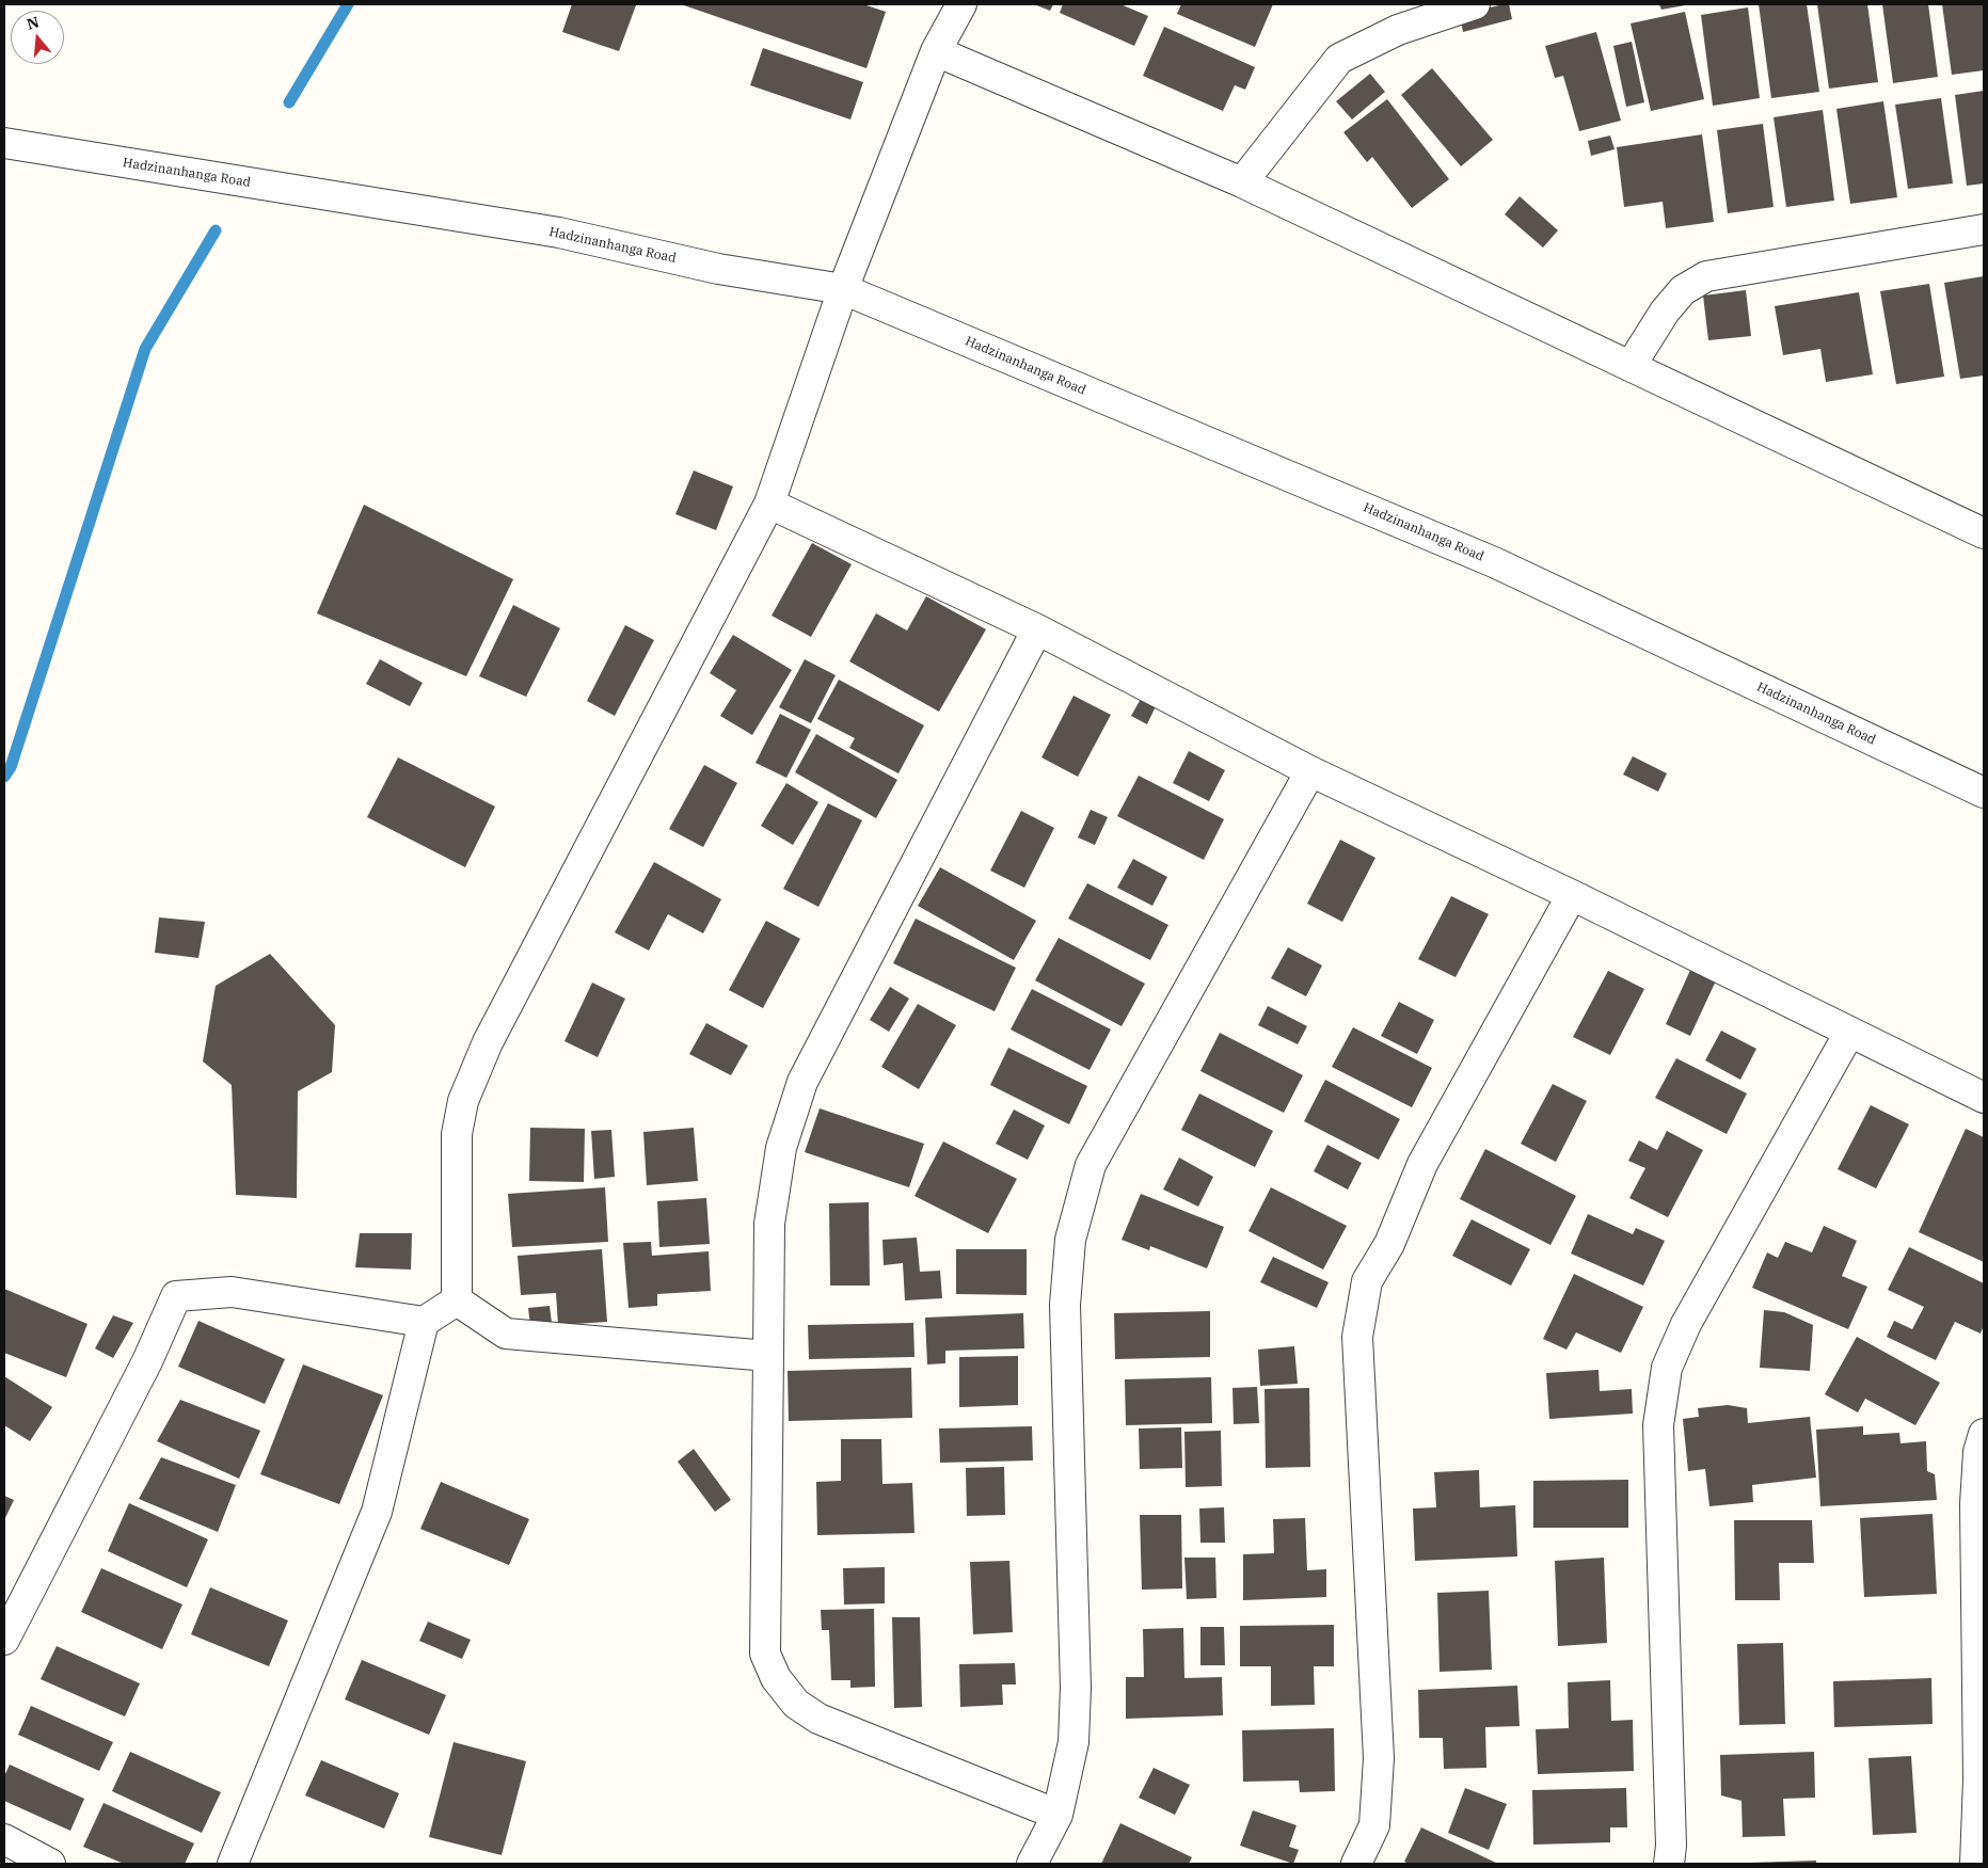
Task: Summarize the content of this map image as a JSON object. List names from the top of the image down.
{
  "streets": {
    "street": ["Hadzinanhanga Road"]
  },
  "north": "top"
}
